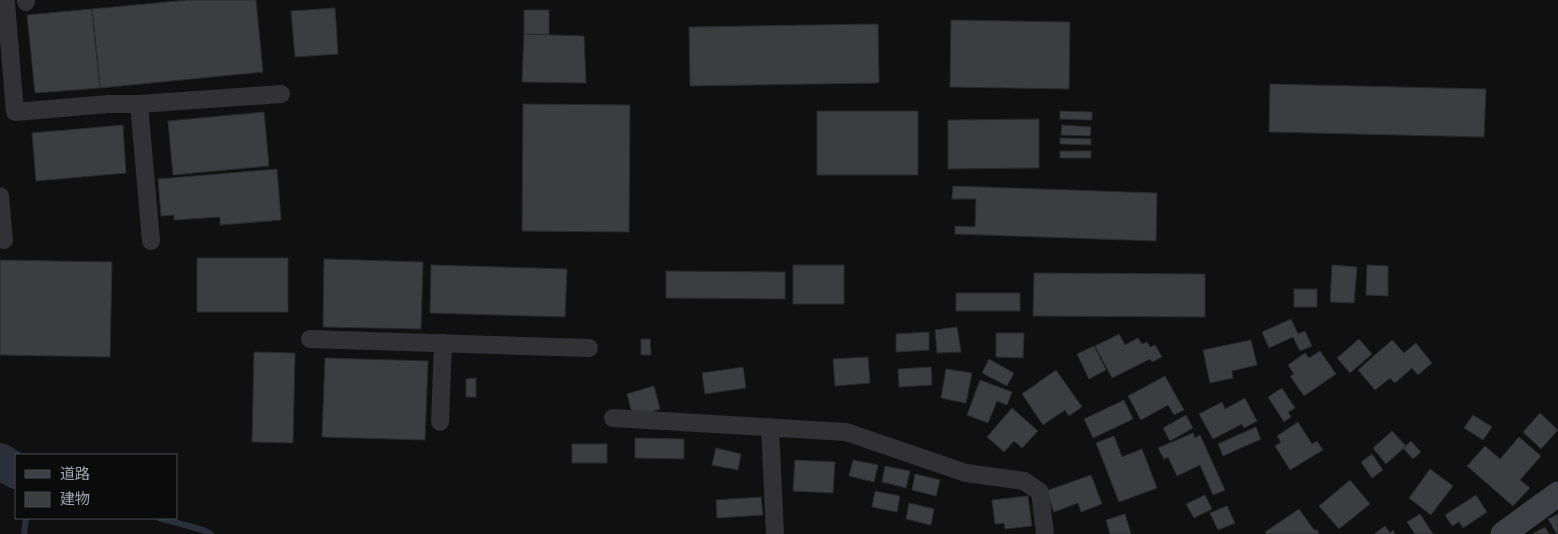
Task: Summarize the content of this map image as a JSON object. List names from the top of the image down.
{
  "legend": ["道路", "建物"]
}
